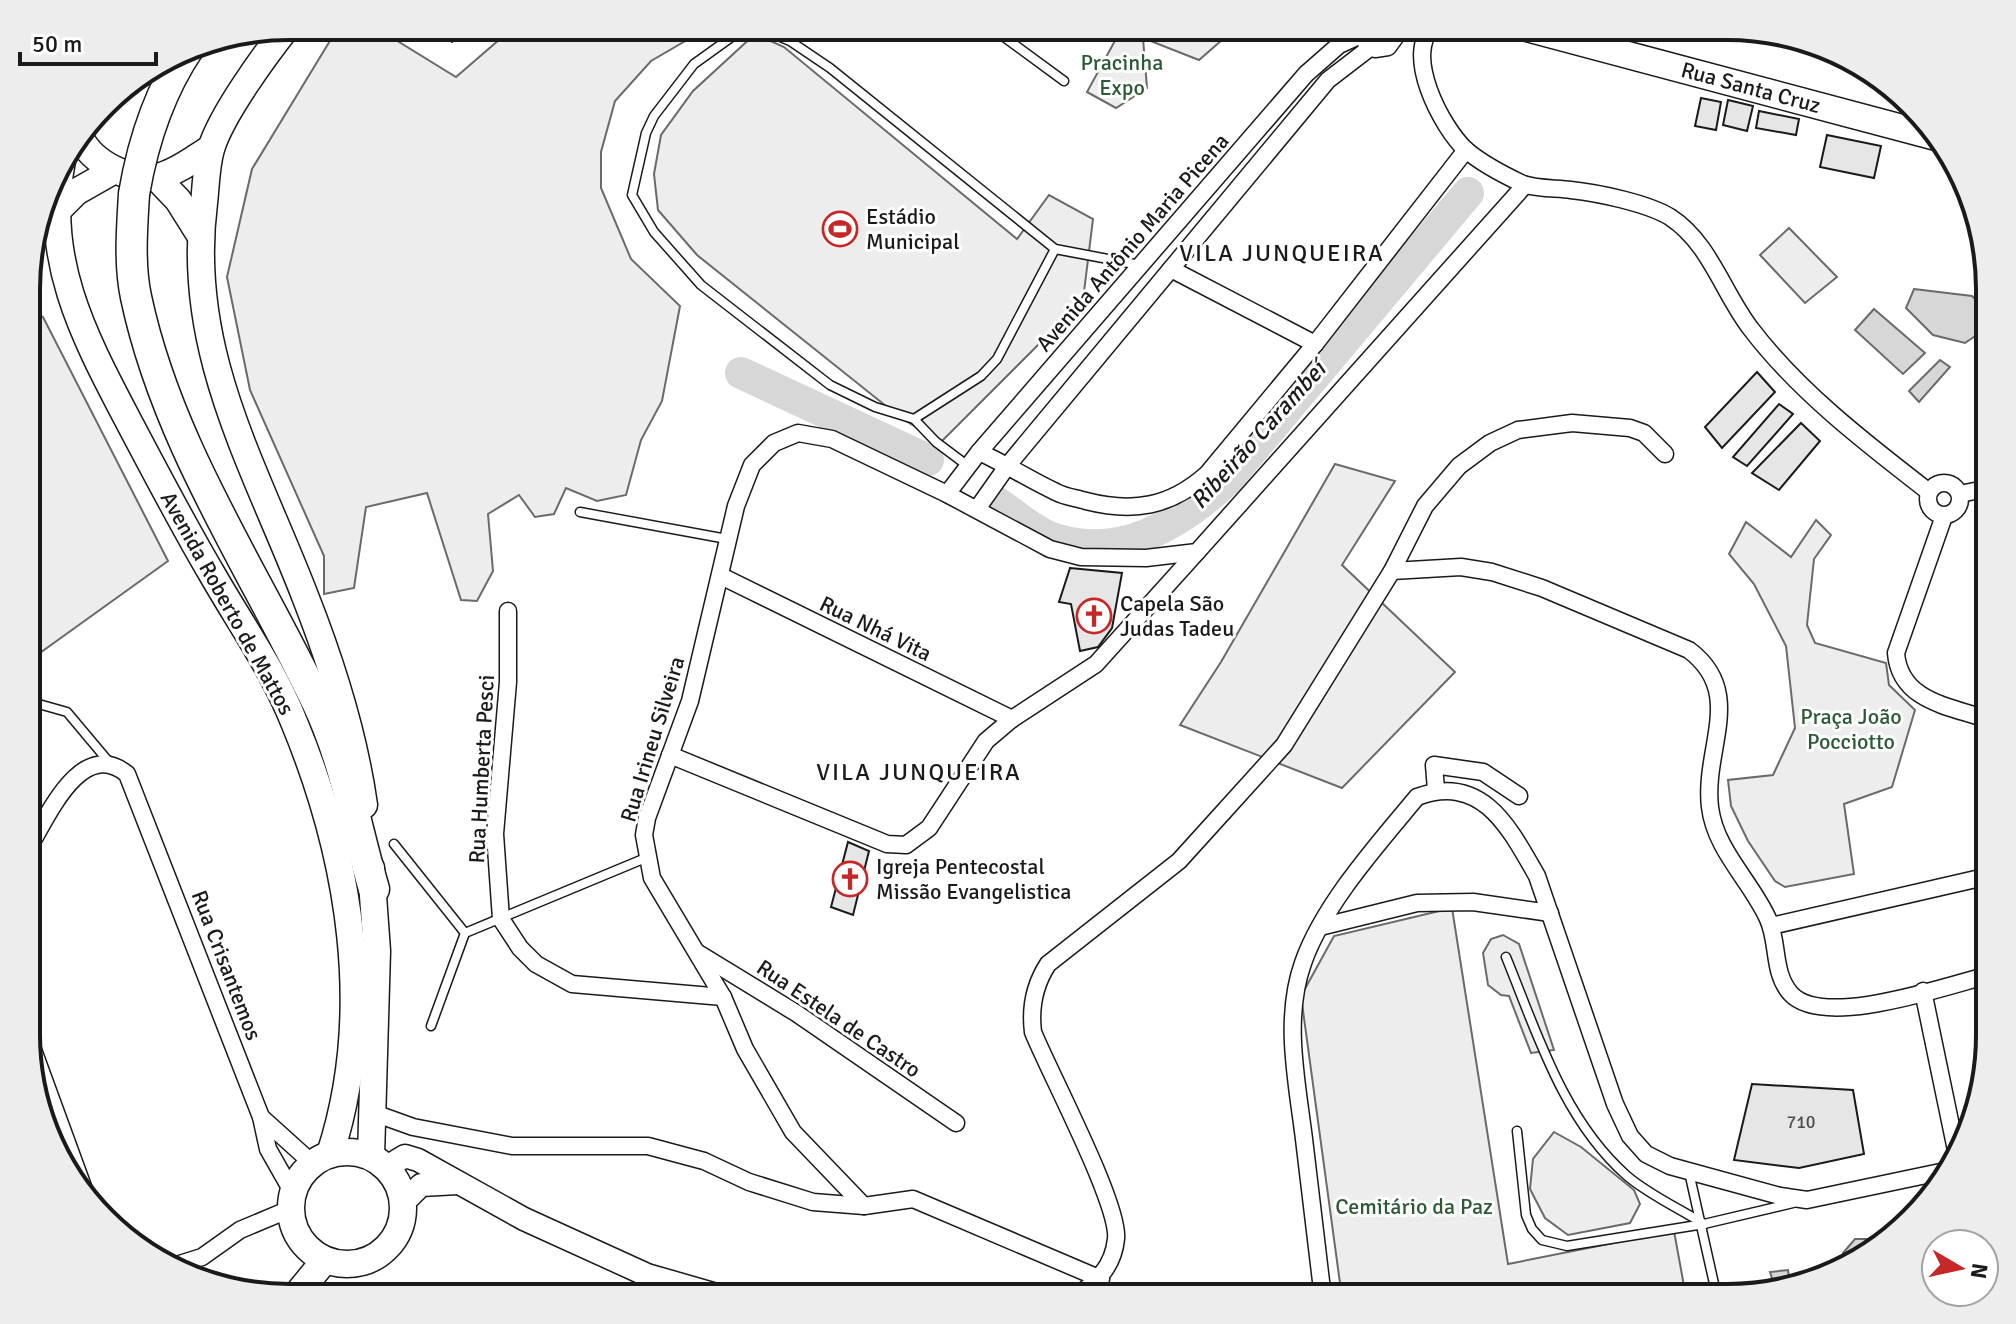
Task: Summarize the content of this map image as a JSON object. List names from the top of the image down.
{
  "streets": {
    "main road": ["Rua Santa Cruz", "Avenida Roberto de Mattos"],
    "street": [
      "Avenida Antônio Maria Picena",
      "Rua Nhá Vita",
      "Rua Irineu Silveira",
      "Rua Humberta Pesci",
      "Rua Crisantemos",
      "Rua Estela de Castro"
    ]
  },
  "crossings": [
    ["Avenida Antônio Maria Picena", "Rua Irineu Silveira"],
    ["Avenida Roberto de Mattos", "Rua Crisantemos"],
    ["Rua Nhá Vita", "Rua Irineu Silveira"],
    ["Rua Irineu Silveira", "Rua Estela de Castro"]
  ],
  "districts": ["VILA JUNQUEIRA", "VILA JUNQUEIRA"],
  "water": ["Ribeirão Carambeí"],
  "parks": ["Pracinha Expo", "Praça João Pocciotto", "Cemitário da Paz"],
  "places": {
    "sports": ["Estádio Municipal"],
    "church": ["Capela São Judas Tadeu", "Igreja Pentecostal Missão Evangelistica"]
  },
  "house_numbers": ["710"],
  "scale_bar": "50 m",
  "north": "right"
}
